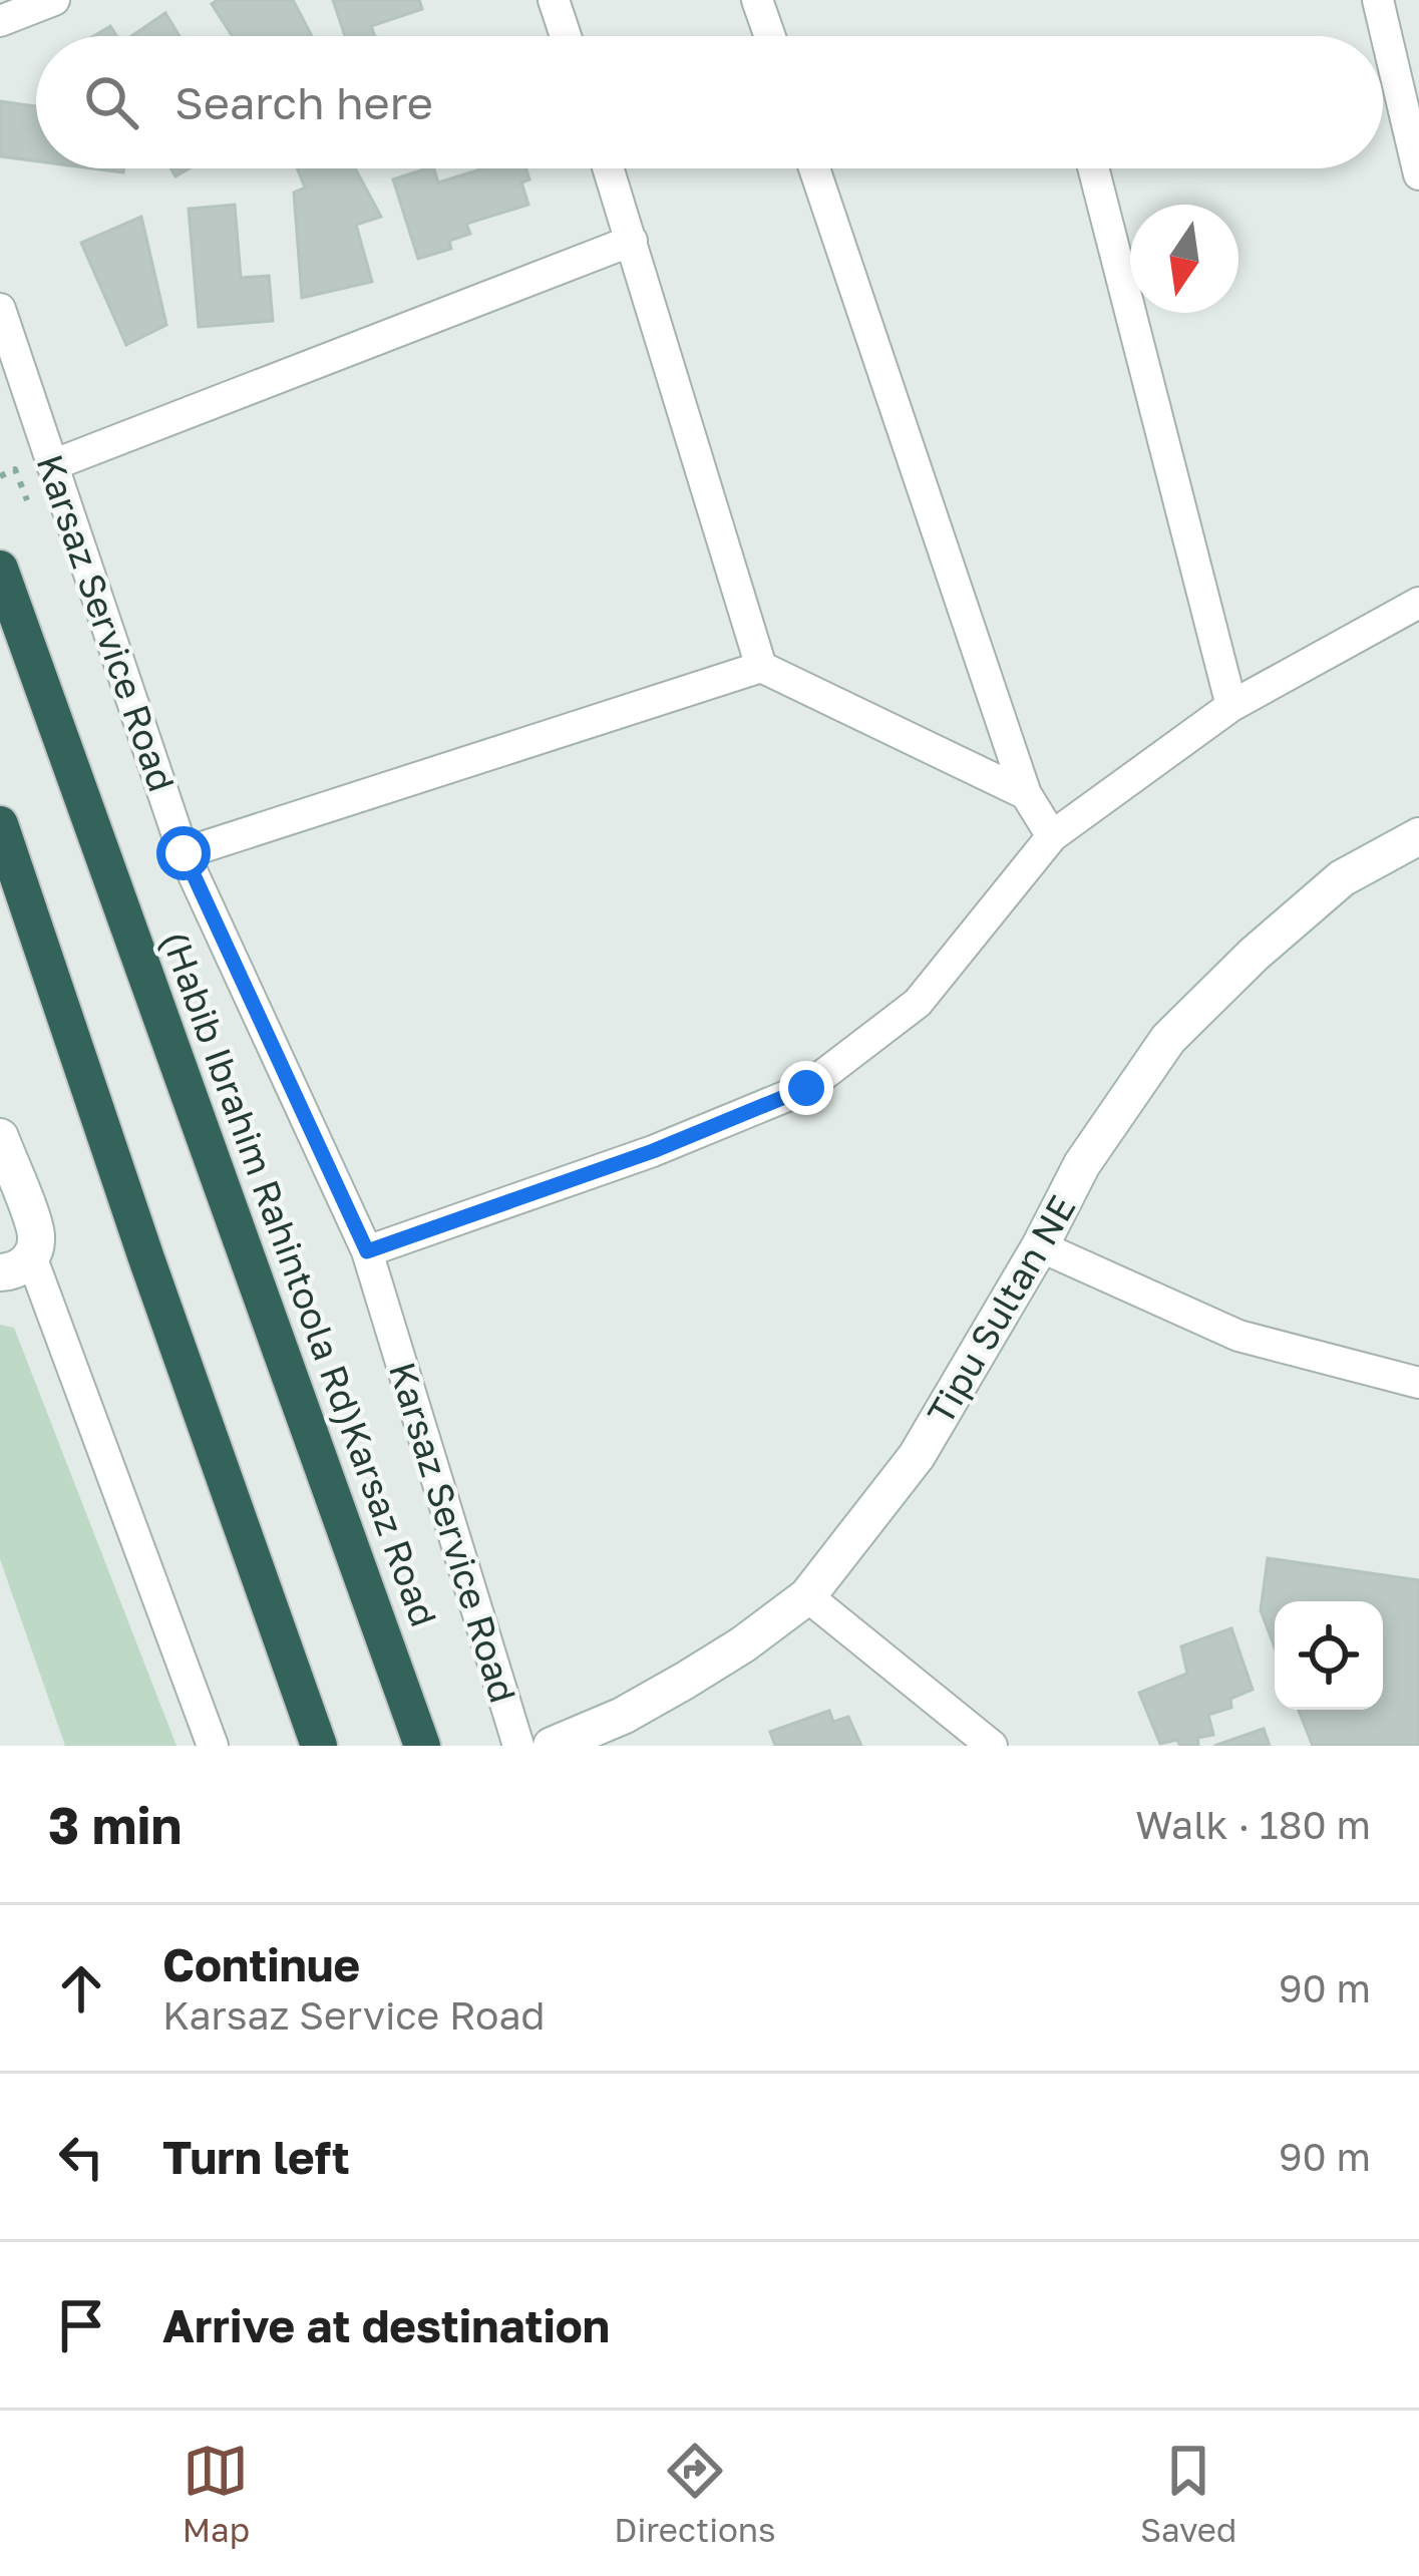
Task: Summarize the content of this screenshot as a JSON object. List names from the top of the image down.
{
  "streets": {
    "highway": ["(Habib Ibrahim Rahintoola Rd)Karsaz Road"],
    "main road": ["Tipu Sultan NE"],
    "street": ["Karsaz Service Road"]
  },
  "north": "bottom",
  "page": {
    "search": "Search here",
    "heading": ["3 min", "Walk · 180 m"],
    "list": [
      ["Continue", "Karsaz Service Road", "90 m"],
      ["Turn left", "90 m"],
      "Arrive at destination"
    ],
    "nav": ["Map", "Directions", "Saved"]
  }
}
